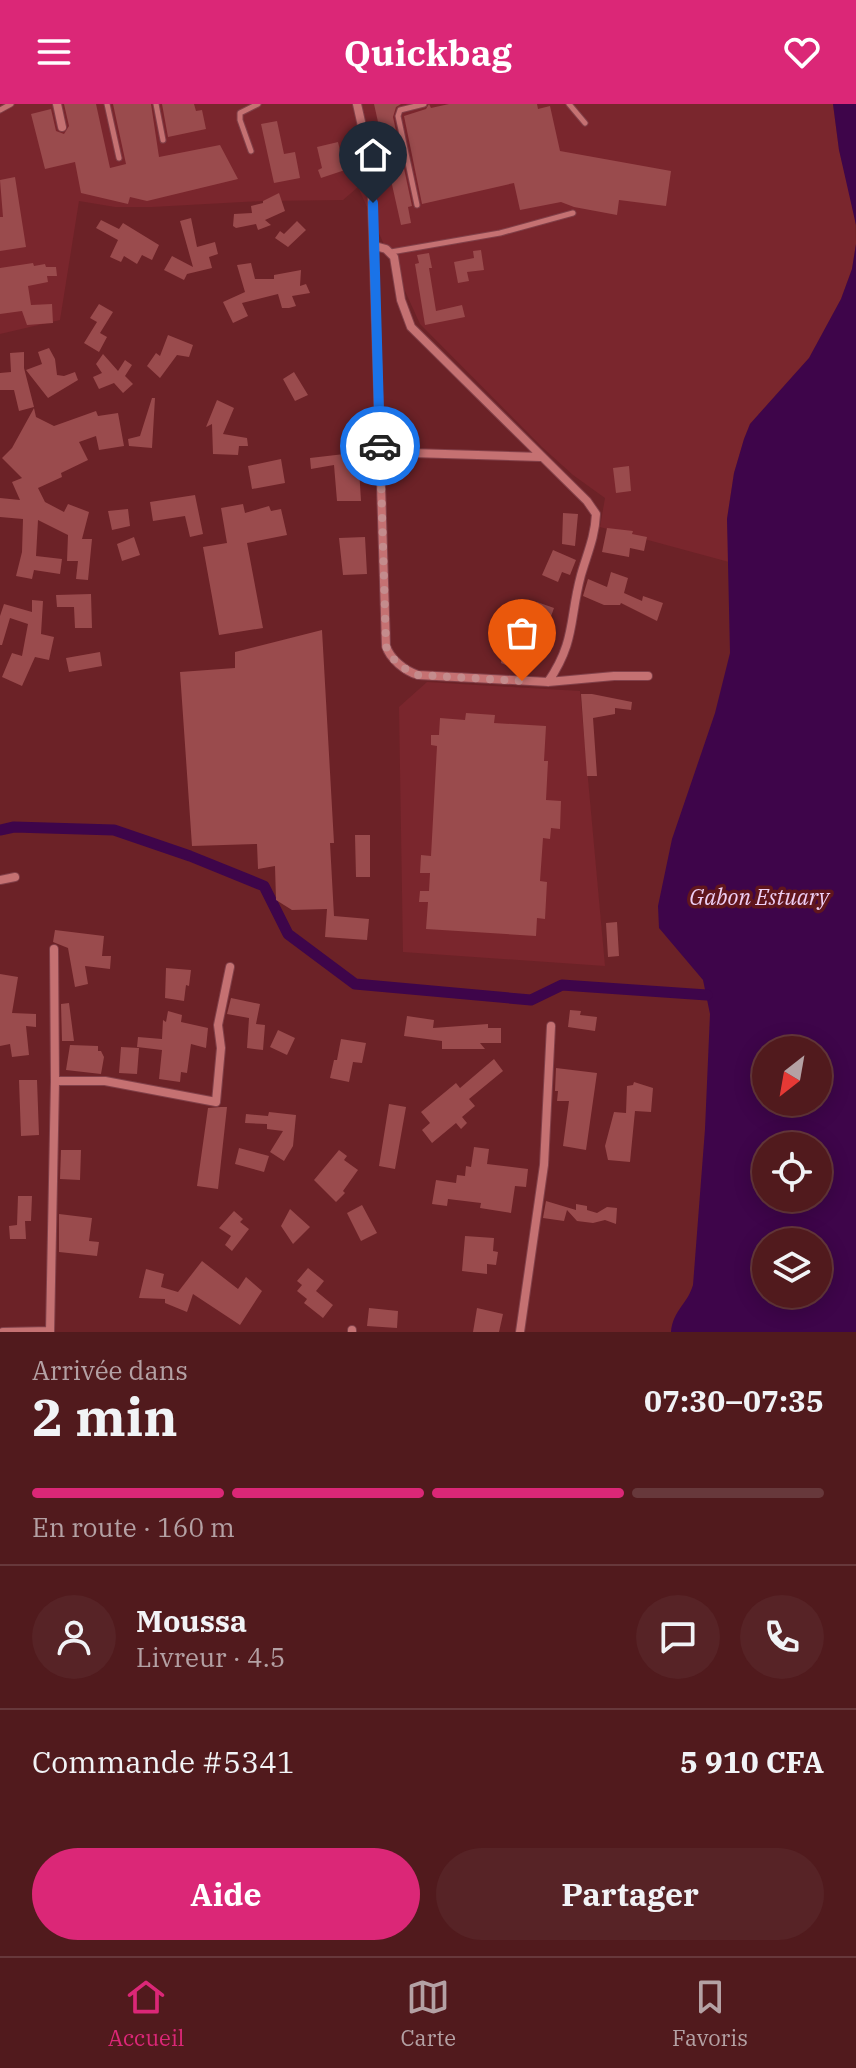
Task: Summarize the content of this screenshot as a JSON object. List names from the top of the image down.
{
  "water": ["Gabon Estuary"],
  "north": "bottom left",
  "page": {
    "header": "Quickbag",
    "heading": ["2 min", "Arrivée dans", "07:30–07:35"],
    "panel": [
      "Moussa",
      "Livreur · 4.5",
      "Commande #5341",
      "5 910 CFA"
    ],
    "bar": "En route · 160 m",
    "buttons": ["Aide", "Partager"],
    "tabs": ["Accueil", "Carte", "Favoris"]
  }
}
